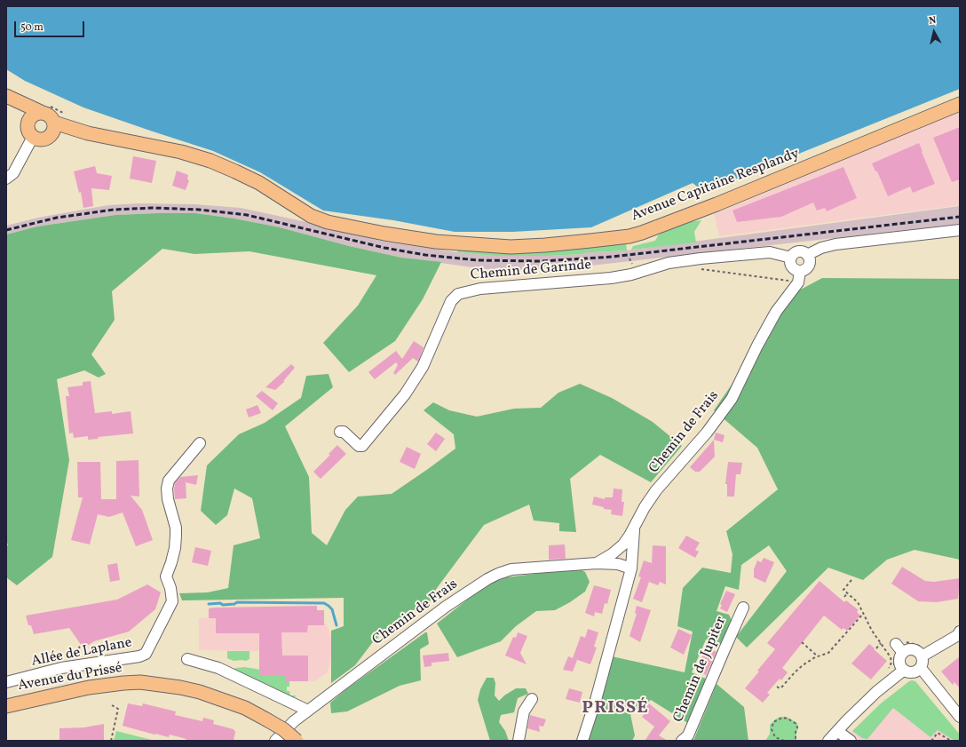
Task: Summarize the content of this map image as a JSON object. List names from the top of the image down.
{
  "streets": {
    "main road": ["Avenue Capitaine Resplandy", "Avenue du Prissé"],
    "street": [
      "Chemin de Garinde",
      "Chemin de Frais",
      "Allée de Laplane",
      "Chemin de Jupiter"
    ]
  },
  "crossings": [
    ["Chemin de Garinde", "Chemin de Frais"]
  ],
  "districts": ["PRISSÉ"],
  "scale_bar": "50 m",
  "north": "top"
}
